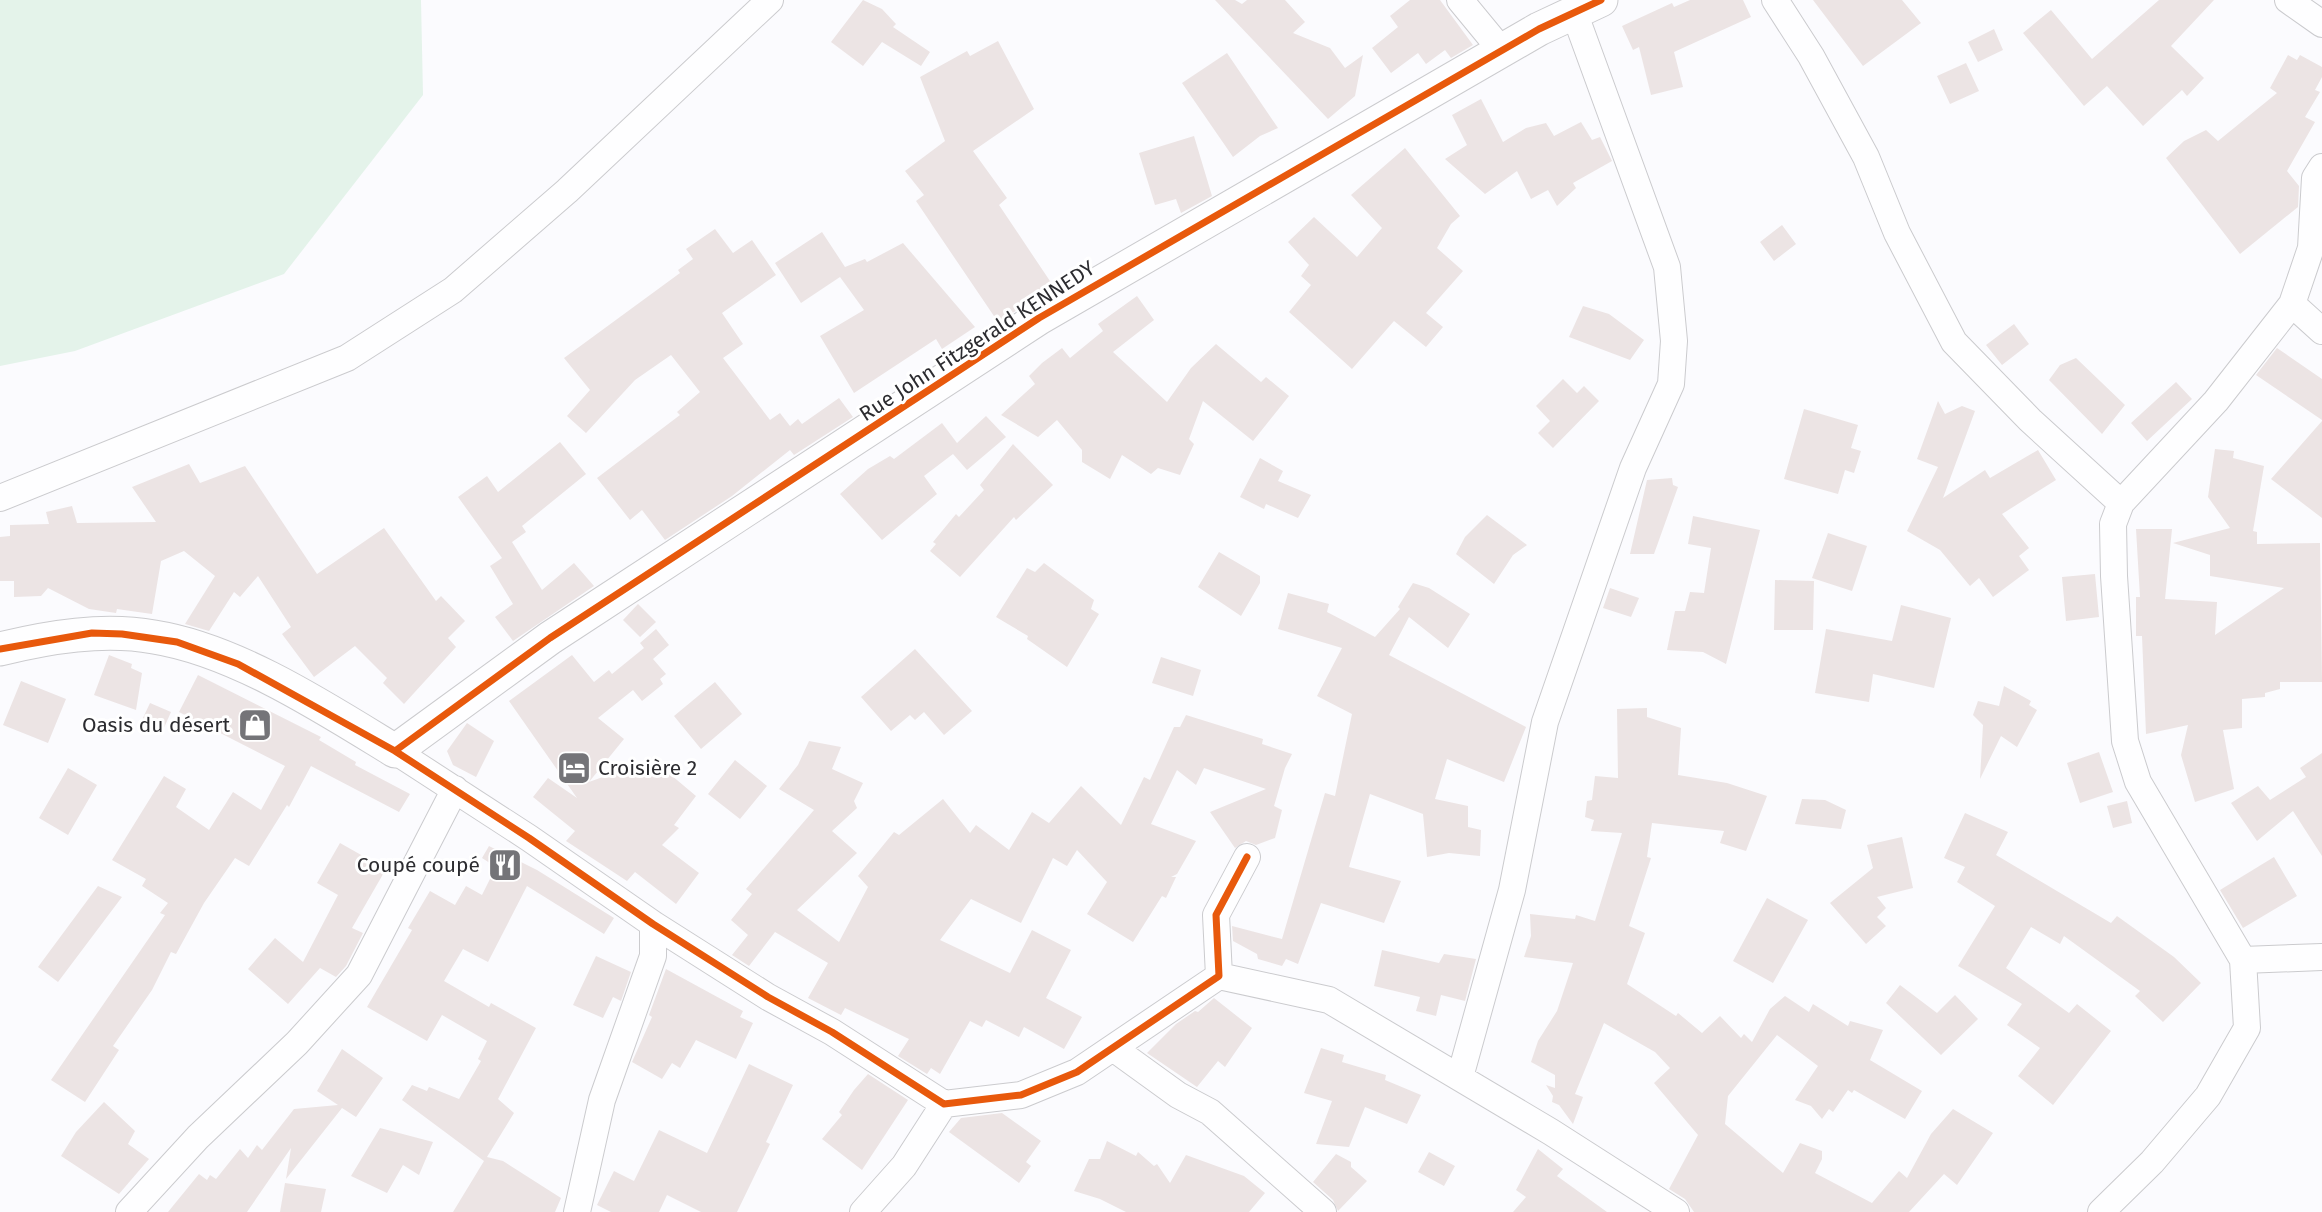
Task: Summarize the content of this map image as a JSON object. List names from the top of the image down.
{
  "streets": {
    "street": ["Rue John Fitzgerald KENNEDY"]
  },
  "places": {
    "shop": ["Oasis du désert"],
    "hotel": ["Croisière 2"],
    "restaurant": ["Coupé coupé"]
  }
}
